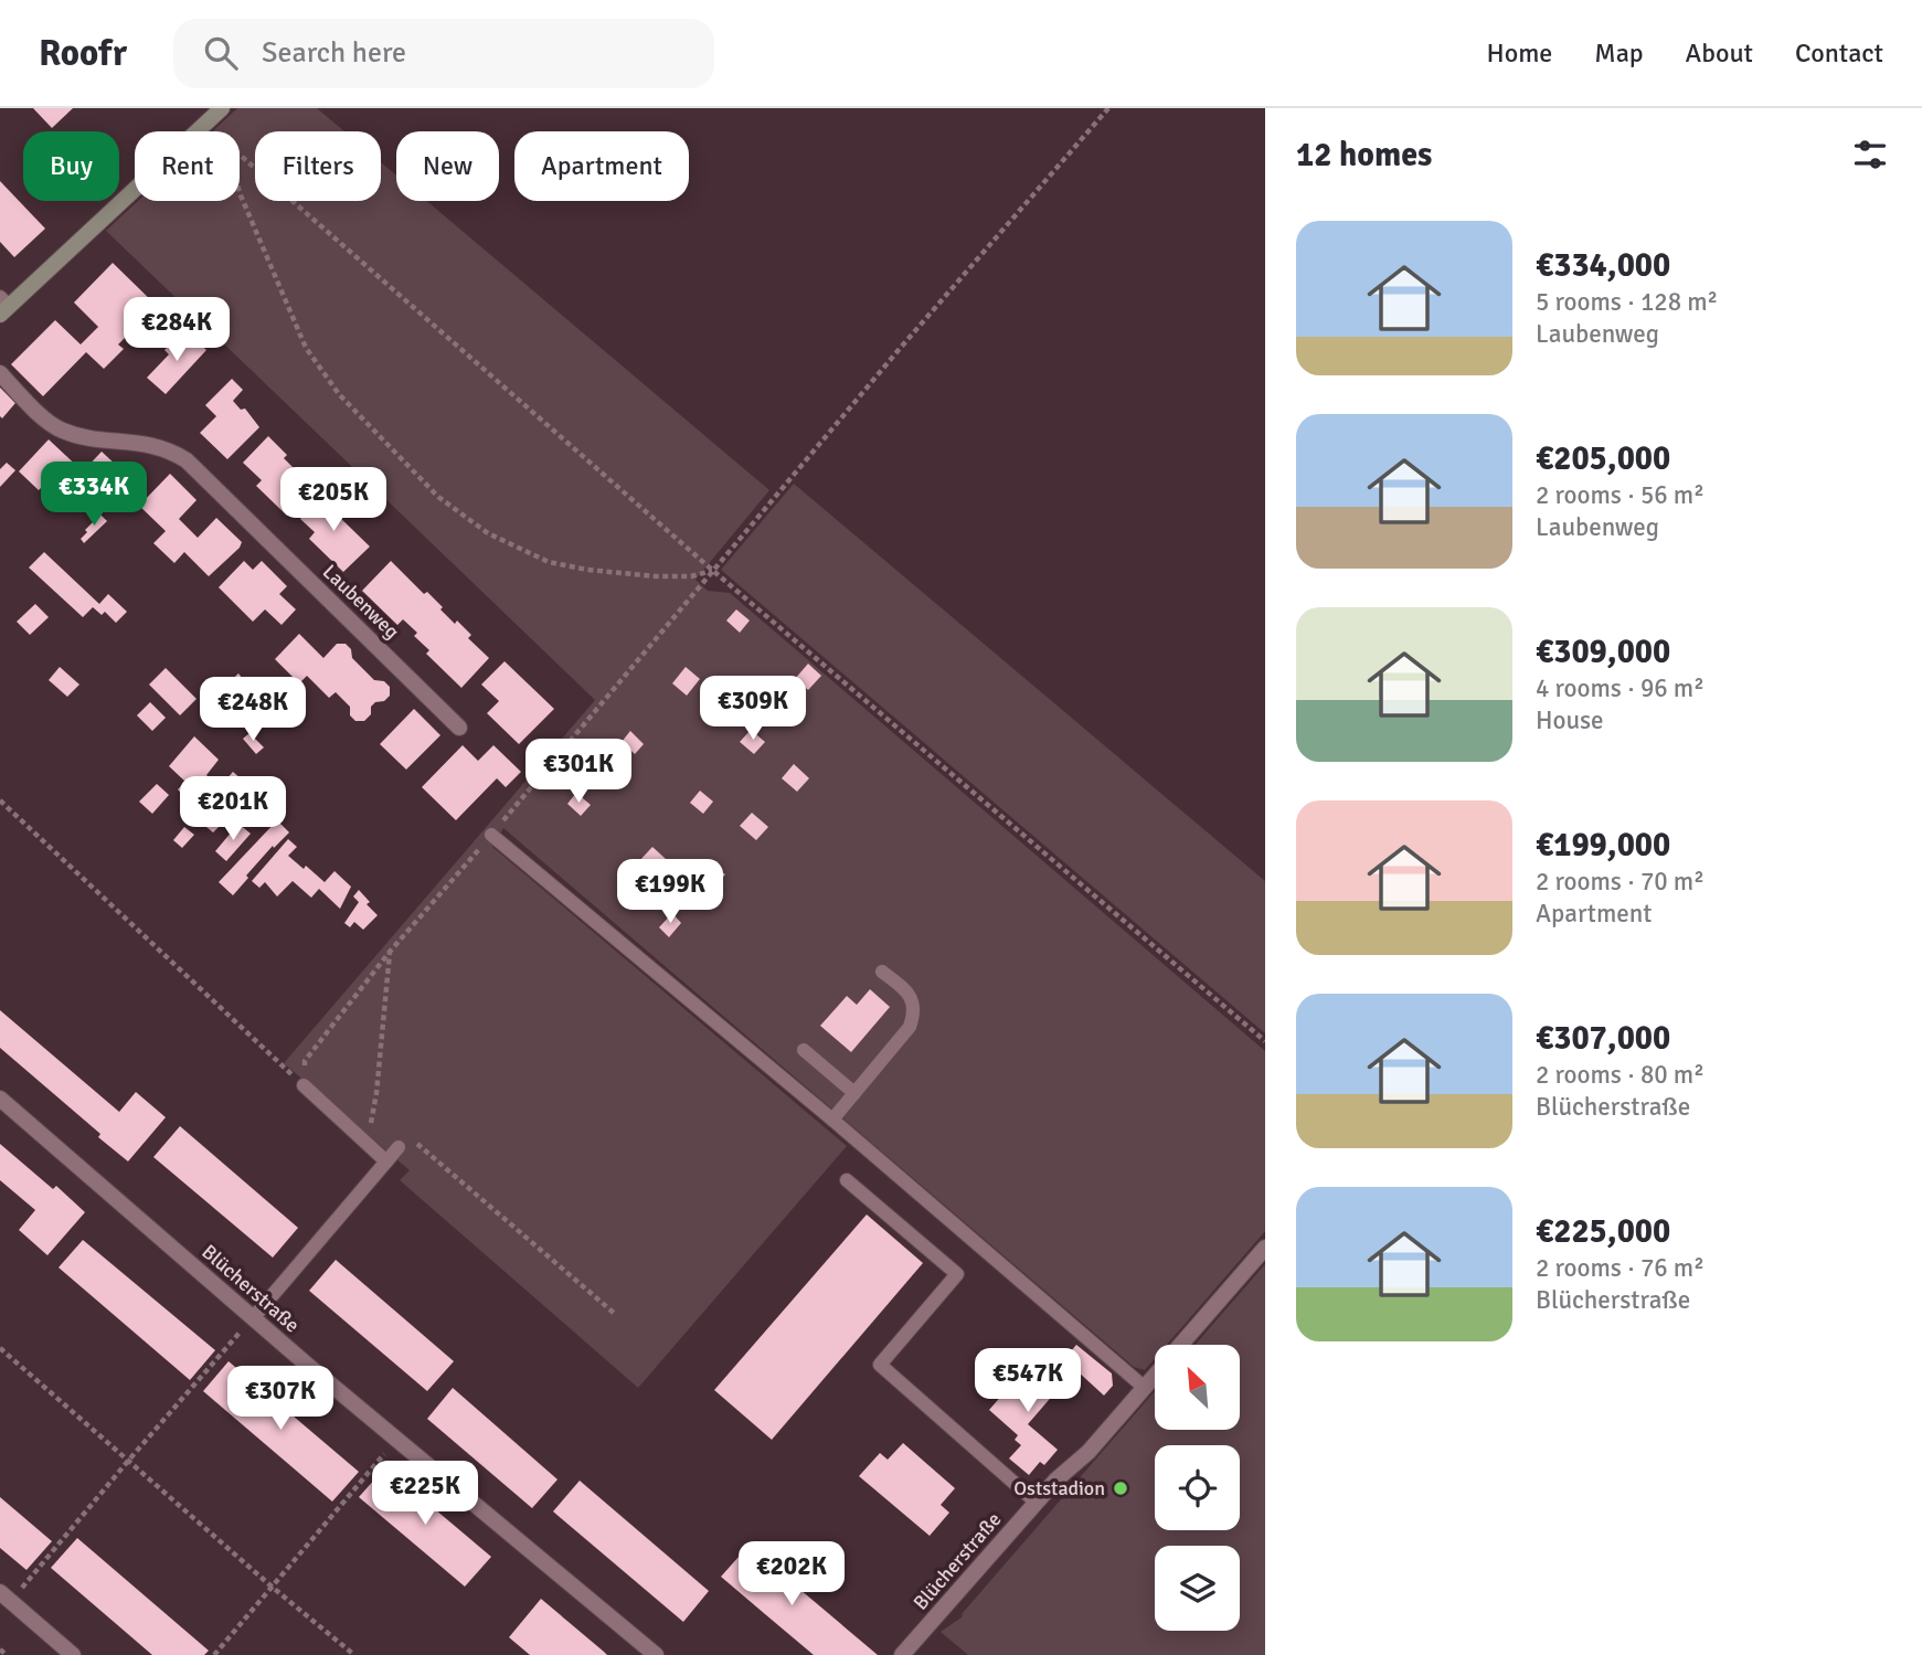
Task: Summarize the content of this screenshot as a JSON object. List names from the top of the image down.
{
  "streets": {
    "street": ["Laubenweg", "Blücherstraße"]
  },
  "places": ["Oststadion"],
  "north": "top left",
  "page": {
    "header": "Roofr",
    "search": "Search here",
    "nav": [
      "Home",
      "Map",
      "About",
      "Contact"
    ],
    "heading": "12 homes",
    "chip": [
      "Buy",
      "Rent",
      "Filters",
      "New",
      "Apartment"
    ],
    "list": [
      {
        "name": "€334,000",
        "note": "5 rooms · 128 m² · Laubenweg"
      },
      {
        "name": "€205,000",
        "note": "2 rooms · 56 m² · Laubenweg"
      },
      {
        "name": "€309,000",
        "note": "4 rooms · 96 m² · House"
      },
      {
        "name": "€199,000",
        "note": "2 rooms · 70 m² · Apartment"
      },
      {
        "name": "€307,000",
        "note": "2 rooms · 80 m² · Blücherstraße"
      },
      {
        "name": "€225,000",
        "note": "2 rooms · 76 m² · Blücherstraße"
      }
    ],
    "price": [
      "€284K",
      "€334K",
      "€205K",
      "€309K",
      "€248K",
      "€301K",
      "€201K",
      "€199K",
      "€547K",
      "€307K",
      "€225K",
      "€202K"
    ]
  }
}
